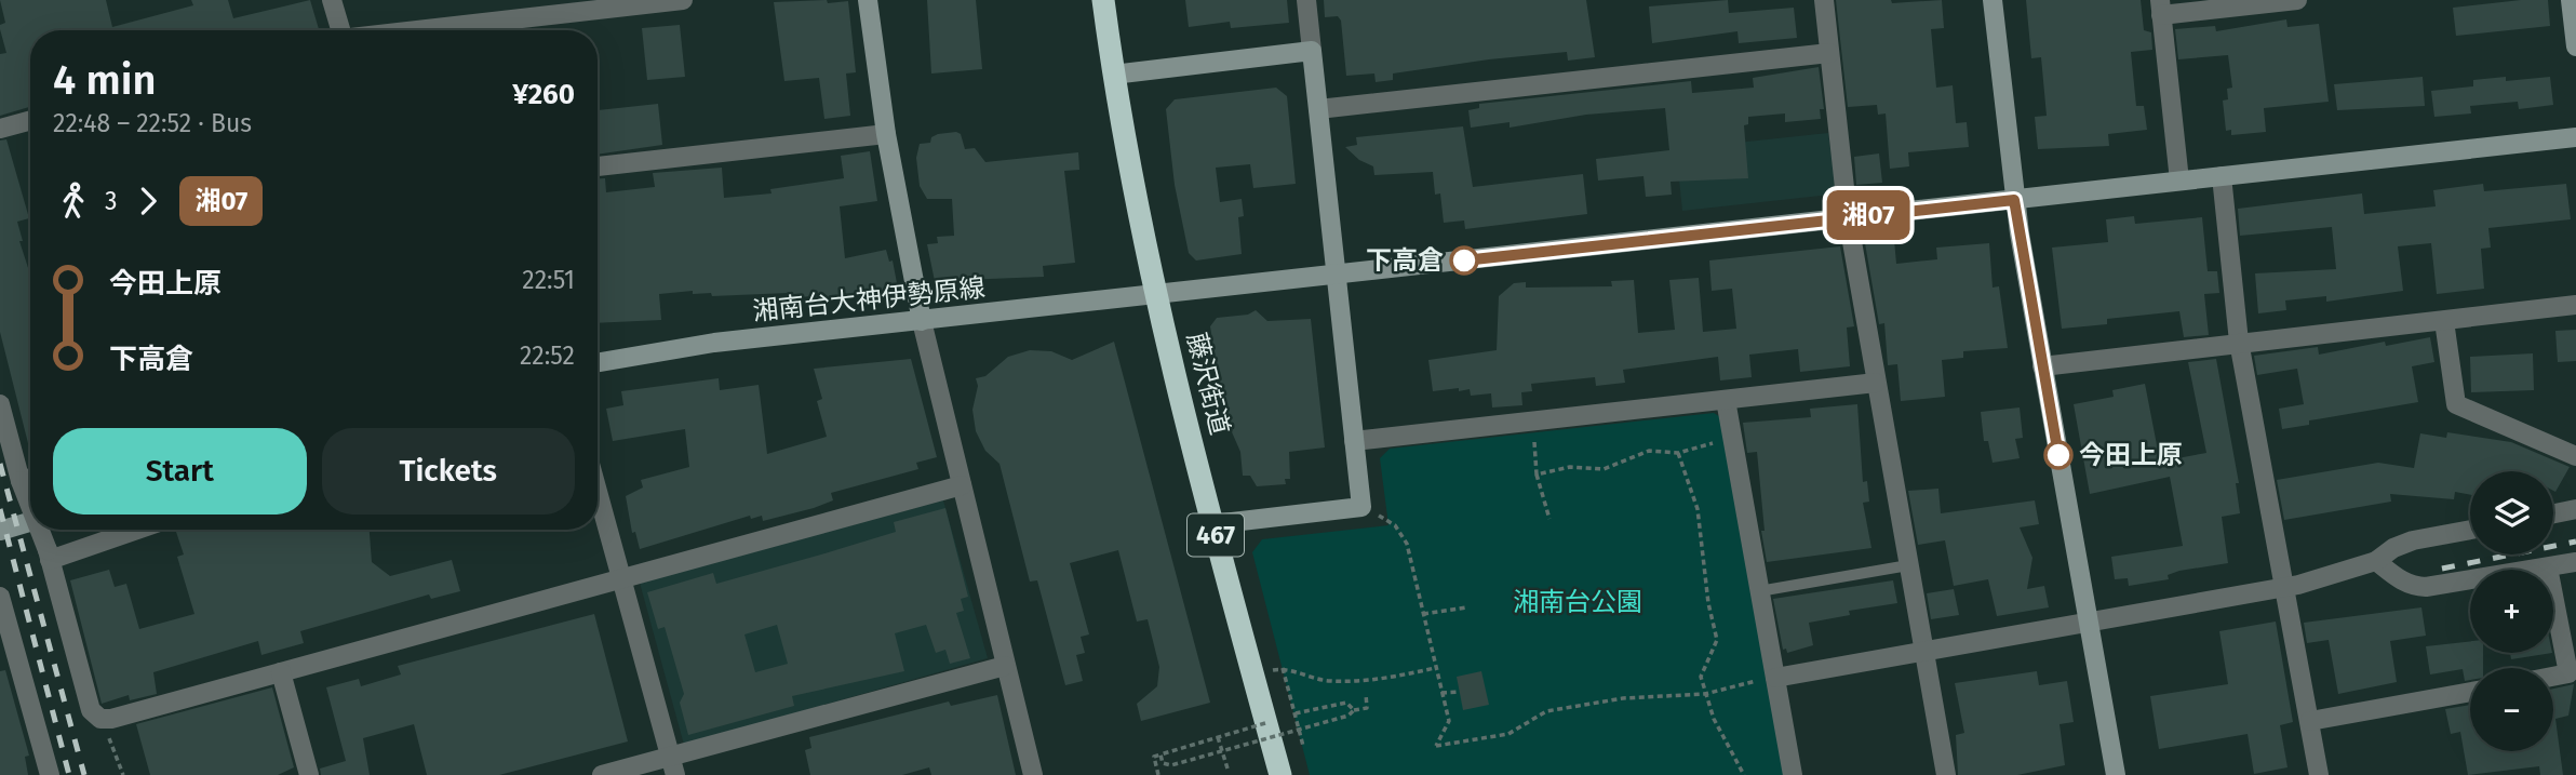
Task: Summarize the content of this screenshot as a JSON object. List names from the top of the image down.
{
  "streets": {
    "highway": ["藤沢街道", "467"],
    "street": ["湘南台大神伊勢原線"]
  },
  "crossings": [
    ["湘南台大神伊勢原線", "藤沢街道"]
  ],
  "parks": ["湘南台公園"],
  "places": ["下高倉", "今田上原"],
  "lines": ["bus line 湘07"],
  "page": {
    "on_map": "湘07",
    "heading": ["4 min", "22:48 – 22:52 · Bus", "¥260"],
    "legs": ["3", "湘07"],
    "list": [
      {
        "name": "今田上原",
        "value": "22:51"
      },
      {
        "name": "下高倉",
        "value": "22:52"
      }
    ],
    "buttons": ["Start", "Tickets"],
    "map_buttons": ["+", "−"]
  }
}
